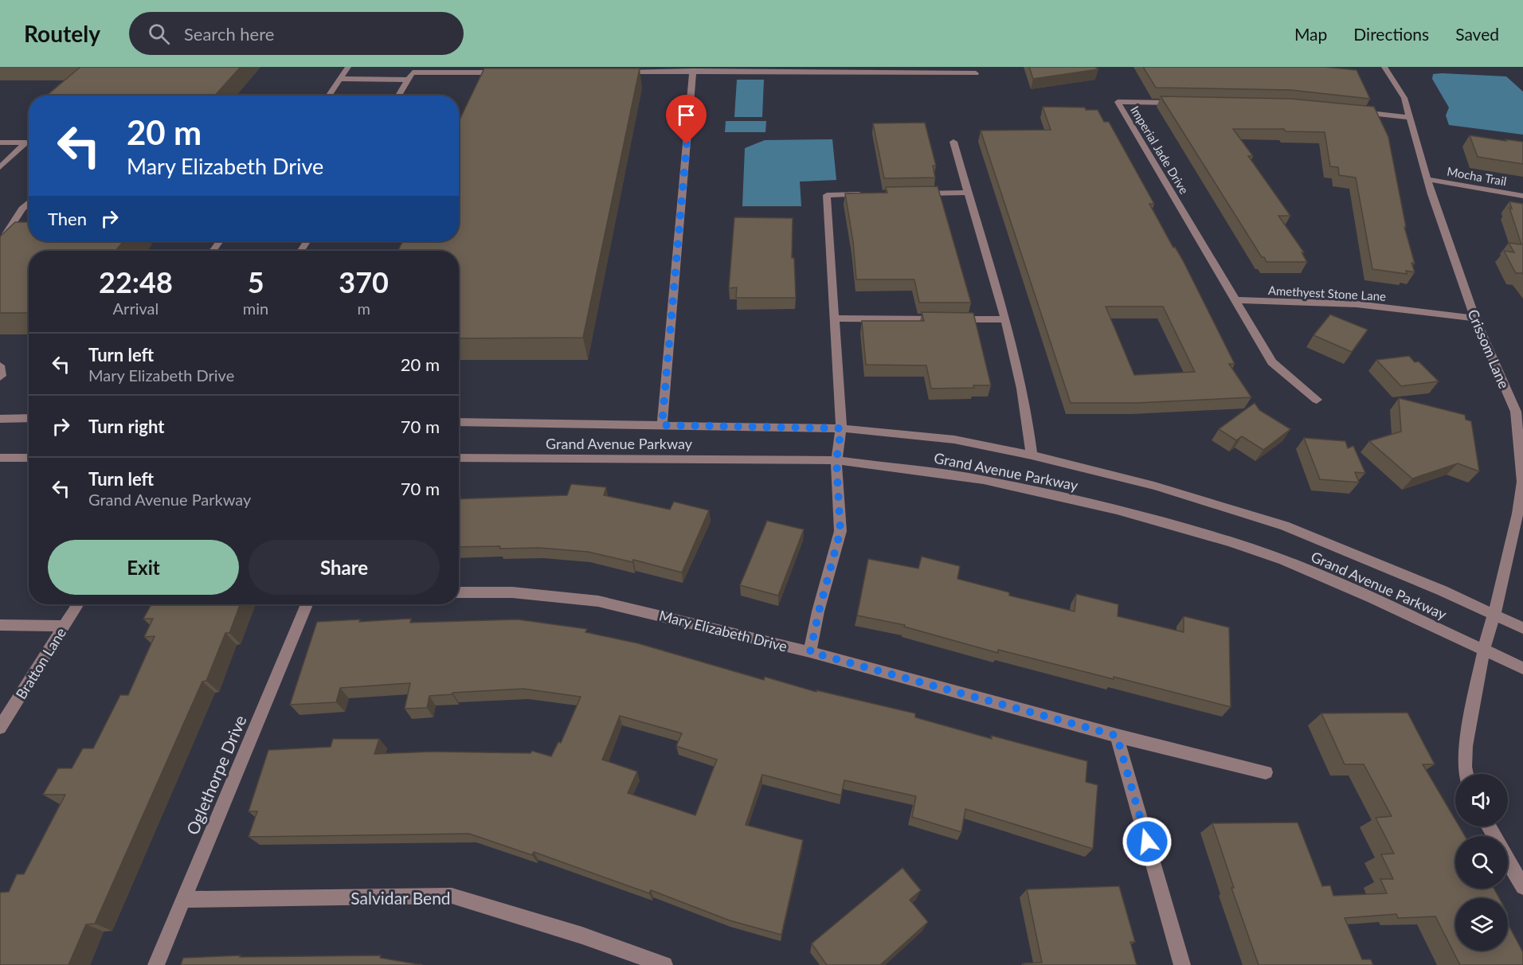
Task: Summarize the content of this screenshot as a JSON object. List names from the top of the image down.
{
  "streets": {
    "street": [
      "Imperial Jade Drive",
      "Mocha Trail",
      "Amethyest Stone Lane",
      "Crissom Lane",
      "Grand Avenue Parkway",
      "Mary Elizabeth Drive",
      "Bratton Lane",
      "Oglethorpe Drive",
      "Salvidar Bend"
    ]
  },
  "crossings": [
    ["Imperial Jade Drive", "Amethyest Stone Lane"],
    ["Mocha Trail", "Crissom Lane"],
    ["Amethyest Stone Lane", "Crissom Lane"],
    ["Crissom Lane", "Grand Avenue Parkway"],
    ["Oglethorpe Drive", "Salvidar Bend"]
  ],
  "page": {
    "header": "Routely",
    "search": "Search here",
    "nav": ["Map", "Directions", "Saved"],
    "turn": ["20 m", "Mary Elizabeth Drive"],
    "then": "Then",
    "eta": [
      "22:48",
      "Arrival",
      "5",
      "min",
      "370",
      "m"
    ],
    "list": [
      {
        "name": "Turn left",
        "note": "Mary Elizabeth Drive",
        "value": "20 m"
      },
      {
        "name": "Turn right",
        "value": "70 m"
      },
      {
        "name": "Turn left",
        "note": "Grand Avenue Parkway",
        "value": "70 m"
      }
    ],
    "buttons": ["Exit", "Share"]
  }
}
